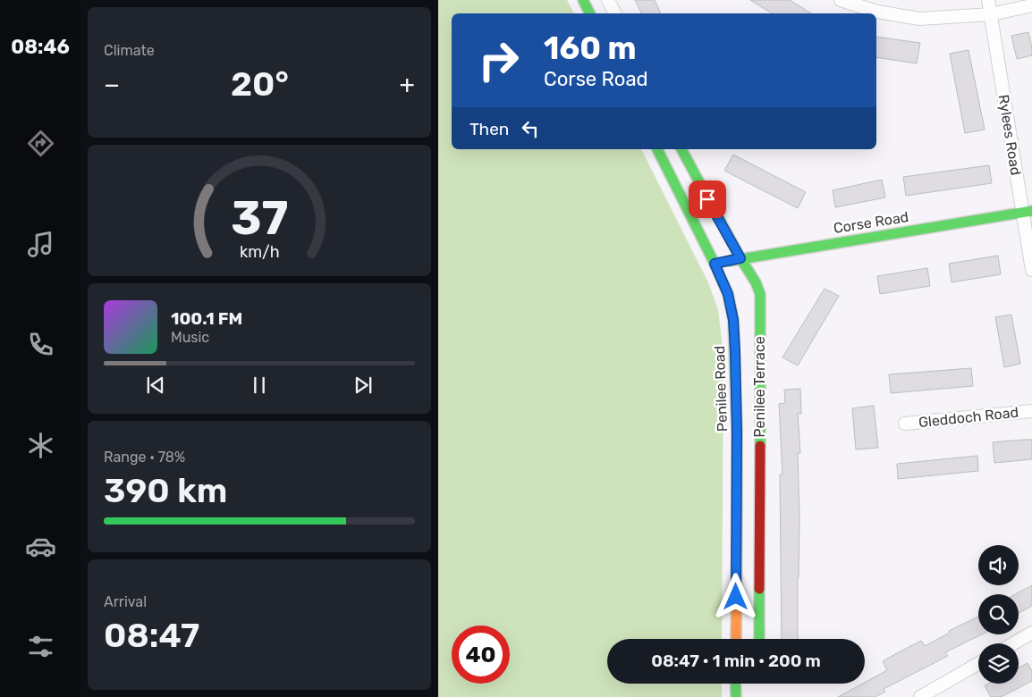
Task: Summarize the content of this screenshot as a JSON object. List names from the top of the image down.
{
  "streets": {
    "street": [
      "Rylees Road",
      "Corse Road",
      "Penilee Terrace",
      "Penilee Road",
      "Gleddoch Road"
    ]
  },
  "crossings": [
    ["Rylees Road", "Corse Road"],
    ["Corse Road", "Penilee Terrace"],
    ["Corse Road", "Penilee Road"]
  ],
  "page": {
    "tabs": "08:46",
    "tile": [
      "Climate",
      ["Range · 78%", "390 km"],
      ["Arrival", "08:47"]
    ],
    "turn": ["160 m", "Corse Road"],
    "heat": ["−", "20°", "+"],
    "then": "Then",
    "song": ["100.1 FM", "Music"],
    "limit": "40",
    "trip": "08:47 · 1 min · 200 m",
    "gauge": ["37", "km/h"]
  }
}
